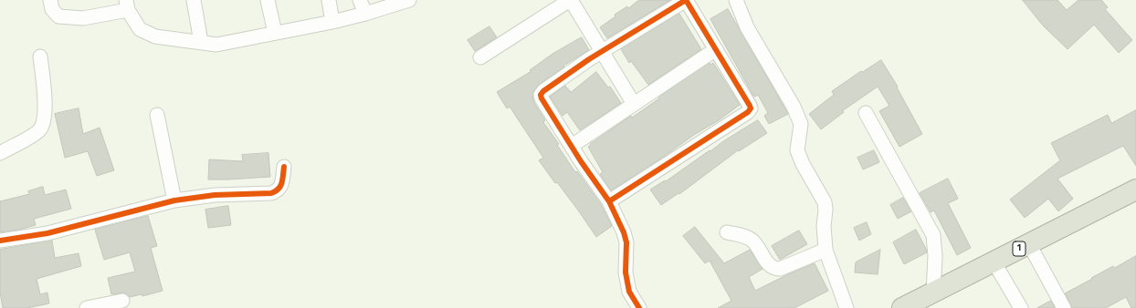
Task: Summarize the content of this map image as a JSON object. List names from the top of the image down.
{
  "streets": {
    "highway": ["1"]
  }
}
